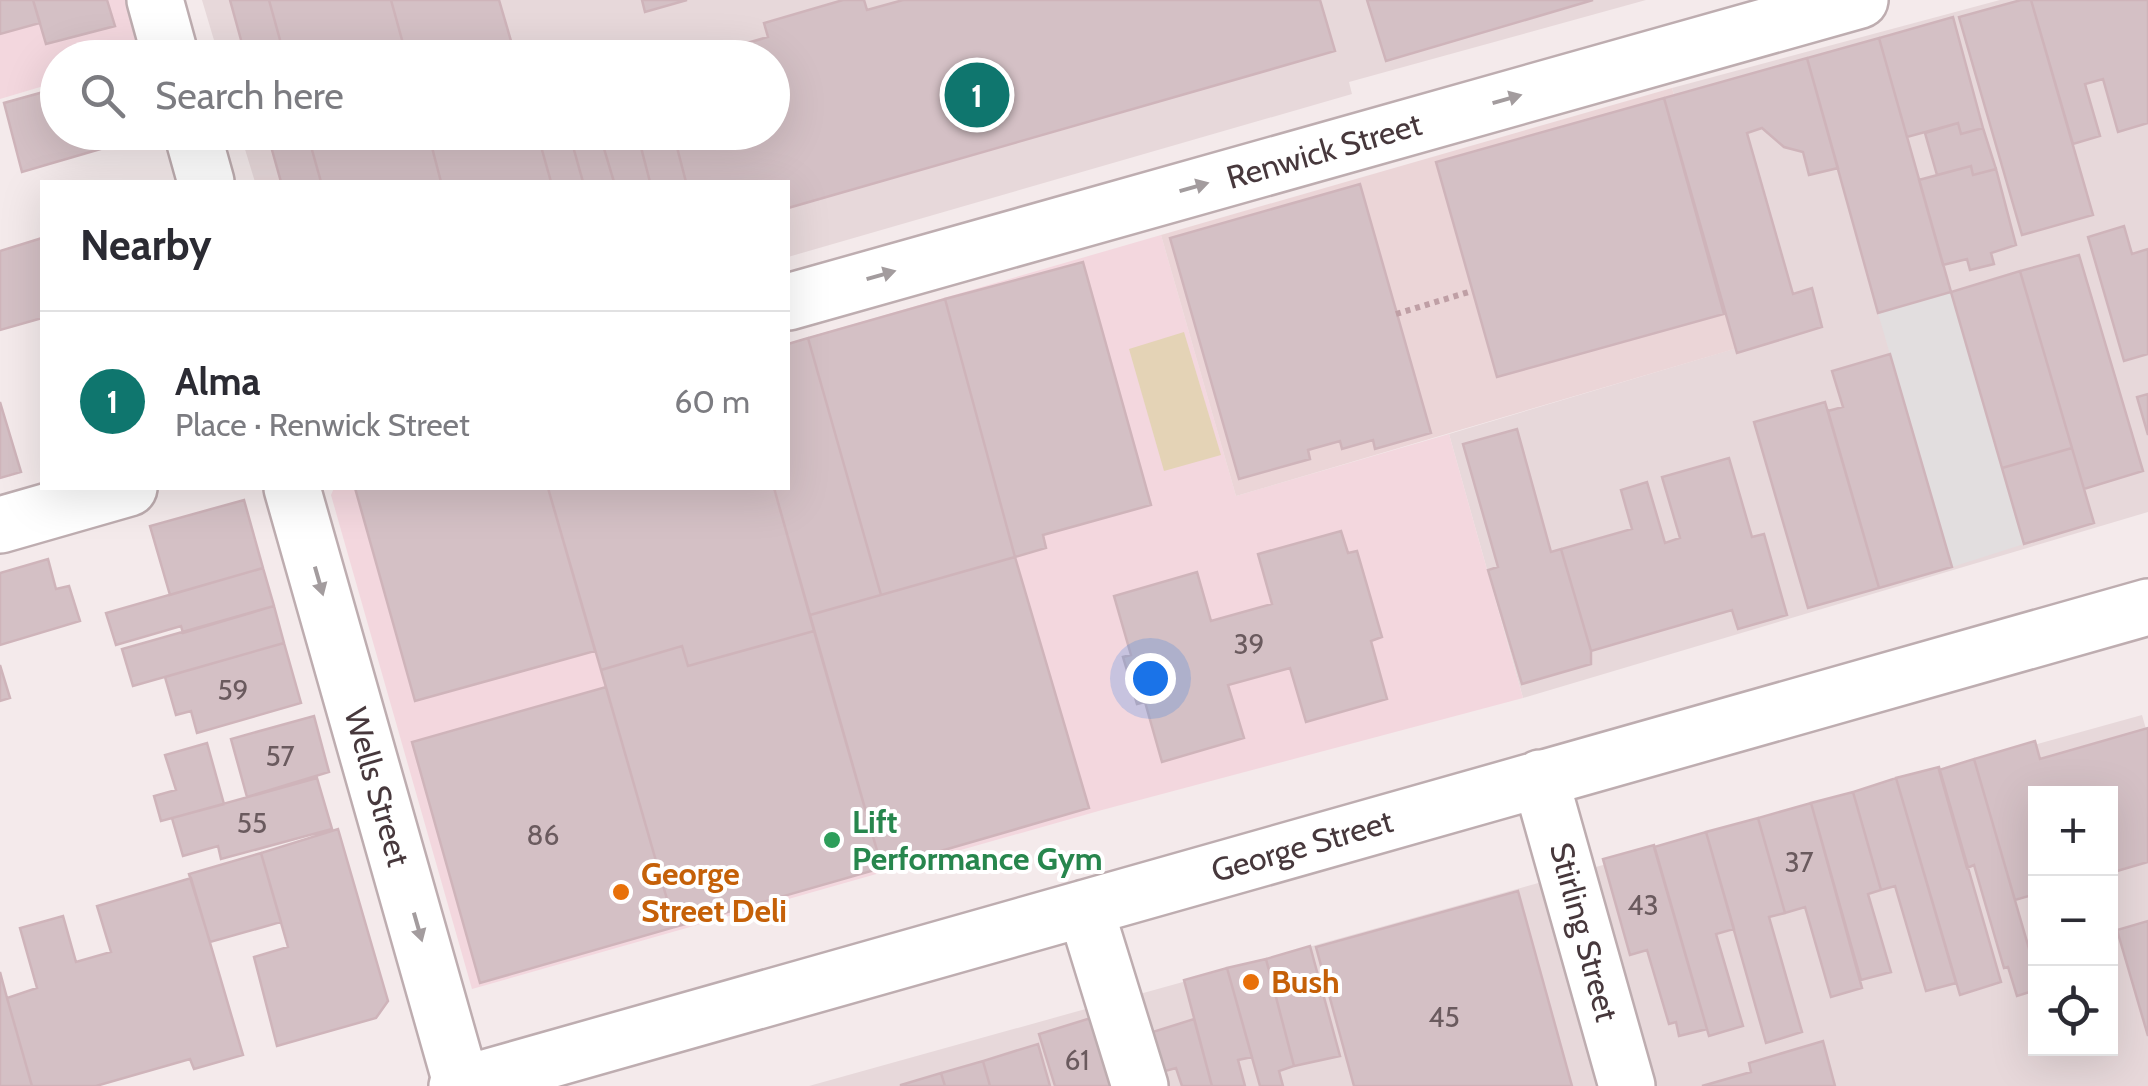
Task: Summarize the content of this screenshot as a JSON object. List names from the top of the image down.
{
  "streets": {
    "street": [
      "Renwick Street",
      "Wells Street",
      "George Street",
      "Stirling Street"
    ]
  },
  "crossings": [
    ["Wells Street", "George Street"],
    ["George Street", "Stirling Street"]
  ],
  "one_way": ["Renwick Street", "Wells Street"],
  "places": ["Lift Performance Gym", "George Street Deli", "Bush"],
  "house_numbers": [
    "39",
    "59",
    "57",
    "55",
    "86",
    "37",
    "43",
    "45",
    "61"
  ],
  "page": {
    "search": "Search here",
    "pins": "1",
    "heading": "Nearby",
    "list": [
      {
        "mark": "1",
        "name": "Alma",
        "note": "Place · Renwick Street",
        "value": "60 m"
      }
    ],
    "map_buttons": ["+", "−"]
  }
}
